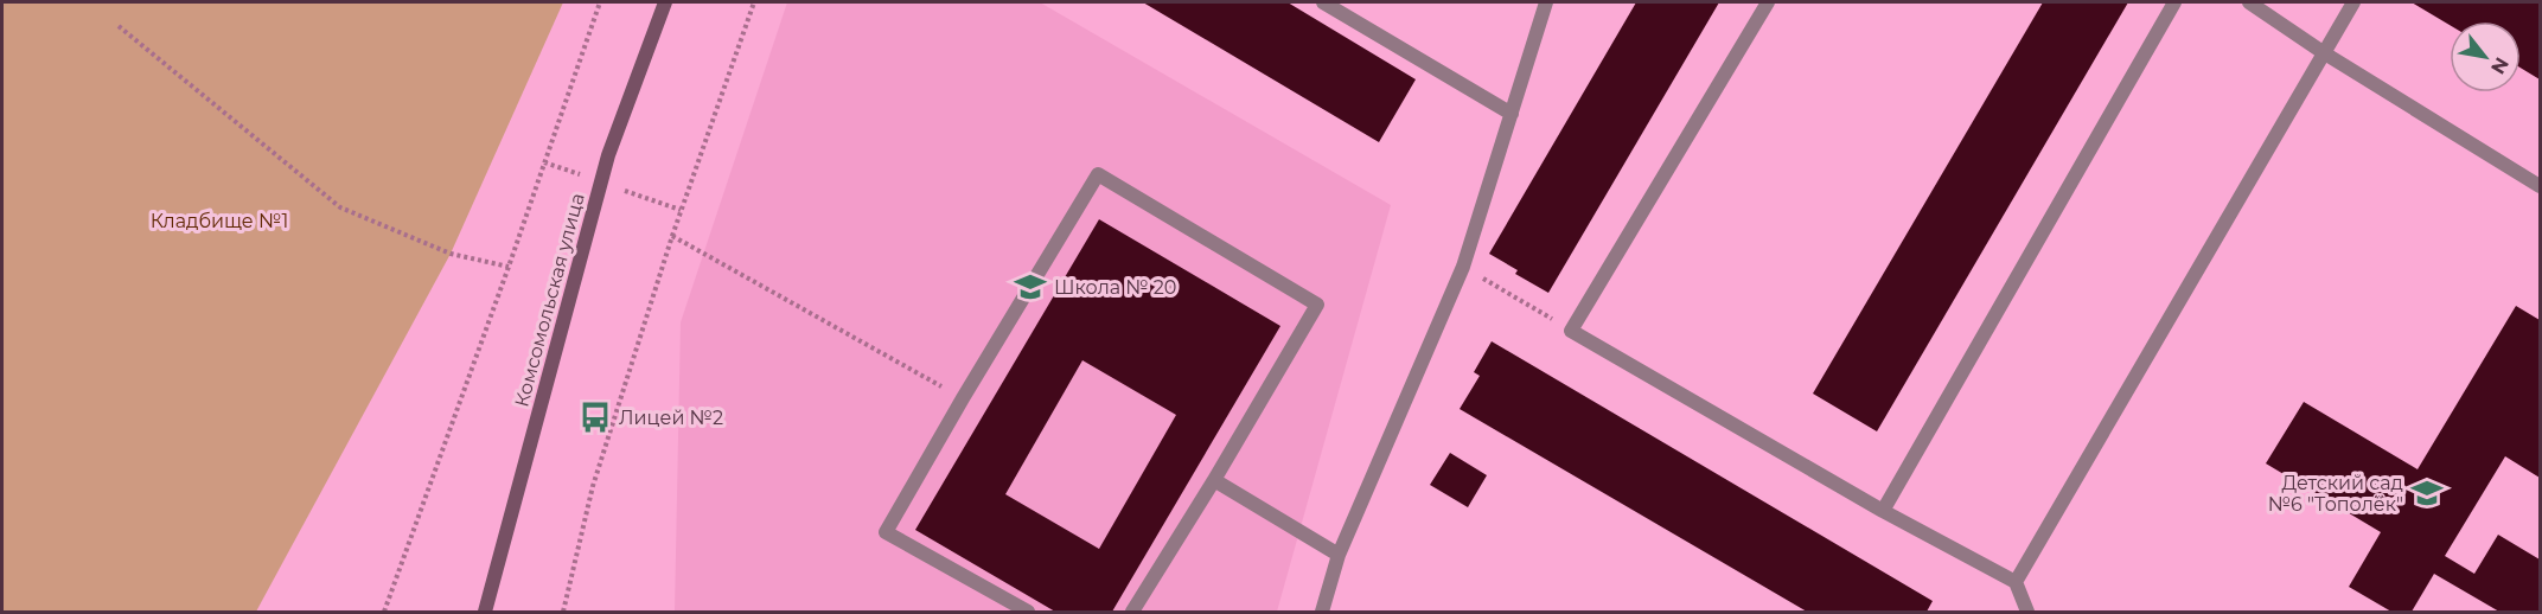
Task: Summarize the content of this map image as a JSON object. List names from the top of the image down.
{
  "streets": {
    "main road": ["Комсомольская улица"]
  },
  "parks": ["Кладбище №1"],
  "places": {
    "school or university": ["Школа № 20", "Детский сад №6 \"Тополёк\""],
    "bus stop": ["Лицей №2"]
  },
  "north": "bottom right"
}
